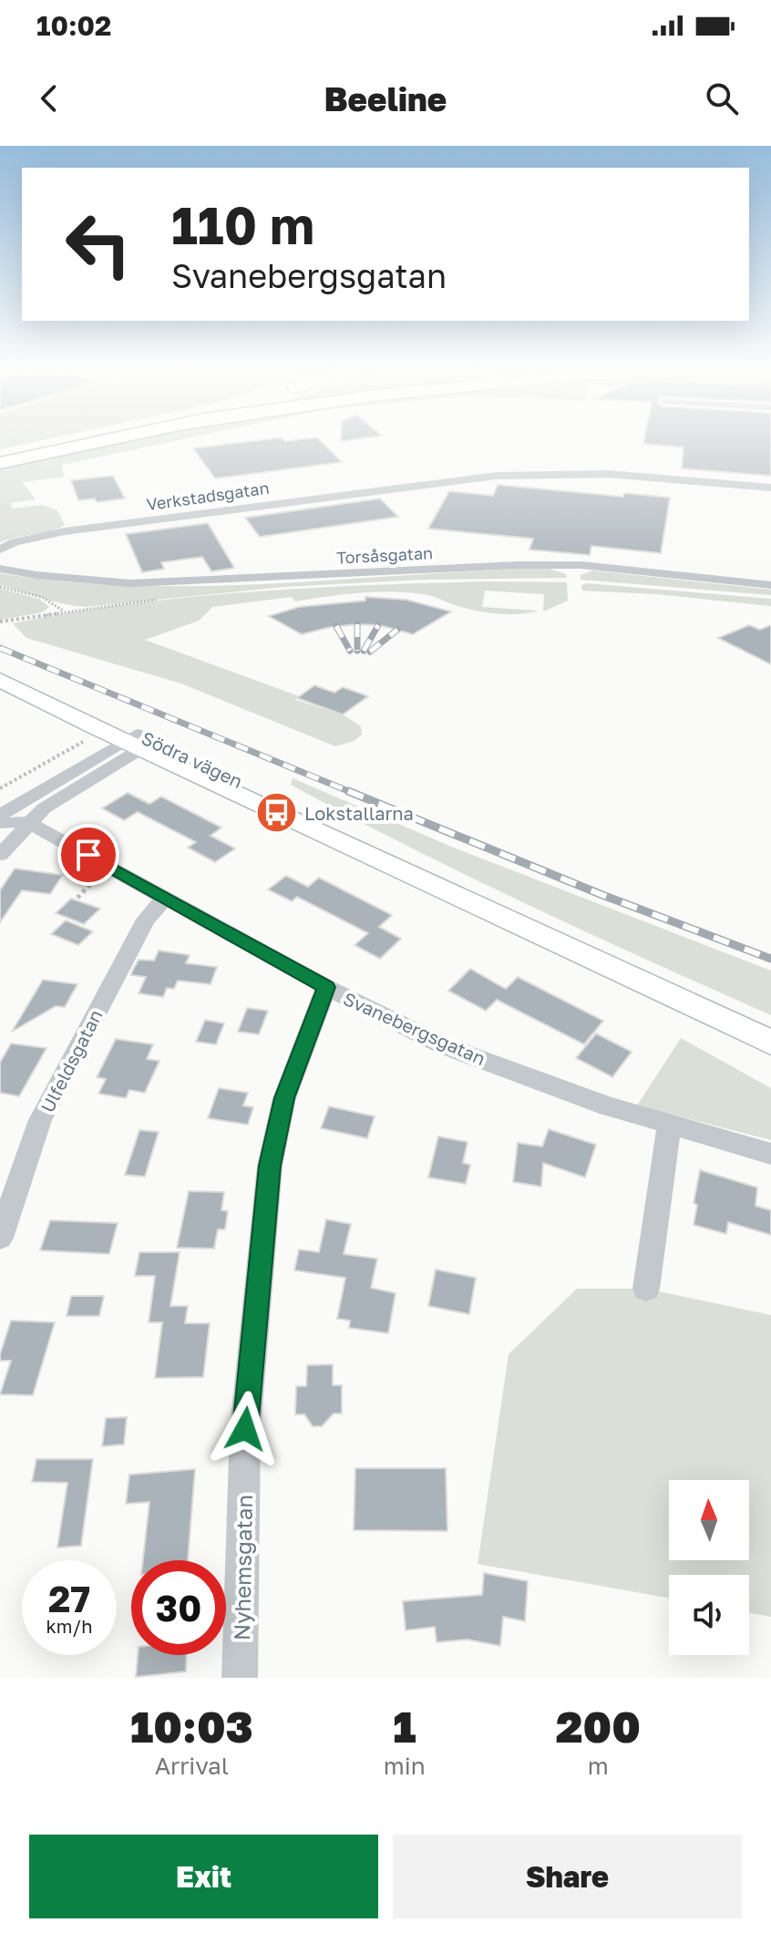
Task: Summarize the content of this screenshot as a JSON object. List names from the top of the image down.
{
  "streets": {
    "main road": ["Södra vägen"],
    "street": [
      "Verkstadsgatan",
      "Torsåsgatan",
      "Svanebergsgatan",
      "Ulfeldsgatan",
      "Nyhemsgatan"
    ]
  },
  "crossings": [
    ["Svanebergsgatan", "Ulfeldsgatan"],
    ["Svanebergsgatan", "Nyhemsgatan"]
  ],
  "places": {
    "bus stop": ["Lokstallarna"]
  },
  "north": "top",
  "page": {
    "status": "10:02",
    "header": "Beeline",
    "turn": ["110 m", "Svanebergsgatan"],
    "speed": "27 km/h",
    "limit": "30",
    "eta": [
      "10:03",
      "Arrival",
      "1",
      "min",
      "200",
      "m"
    ],
    "buttons": ["Exit", "Share"]
  }
}
